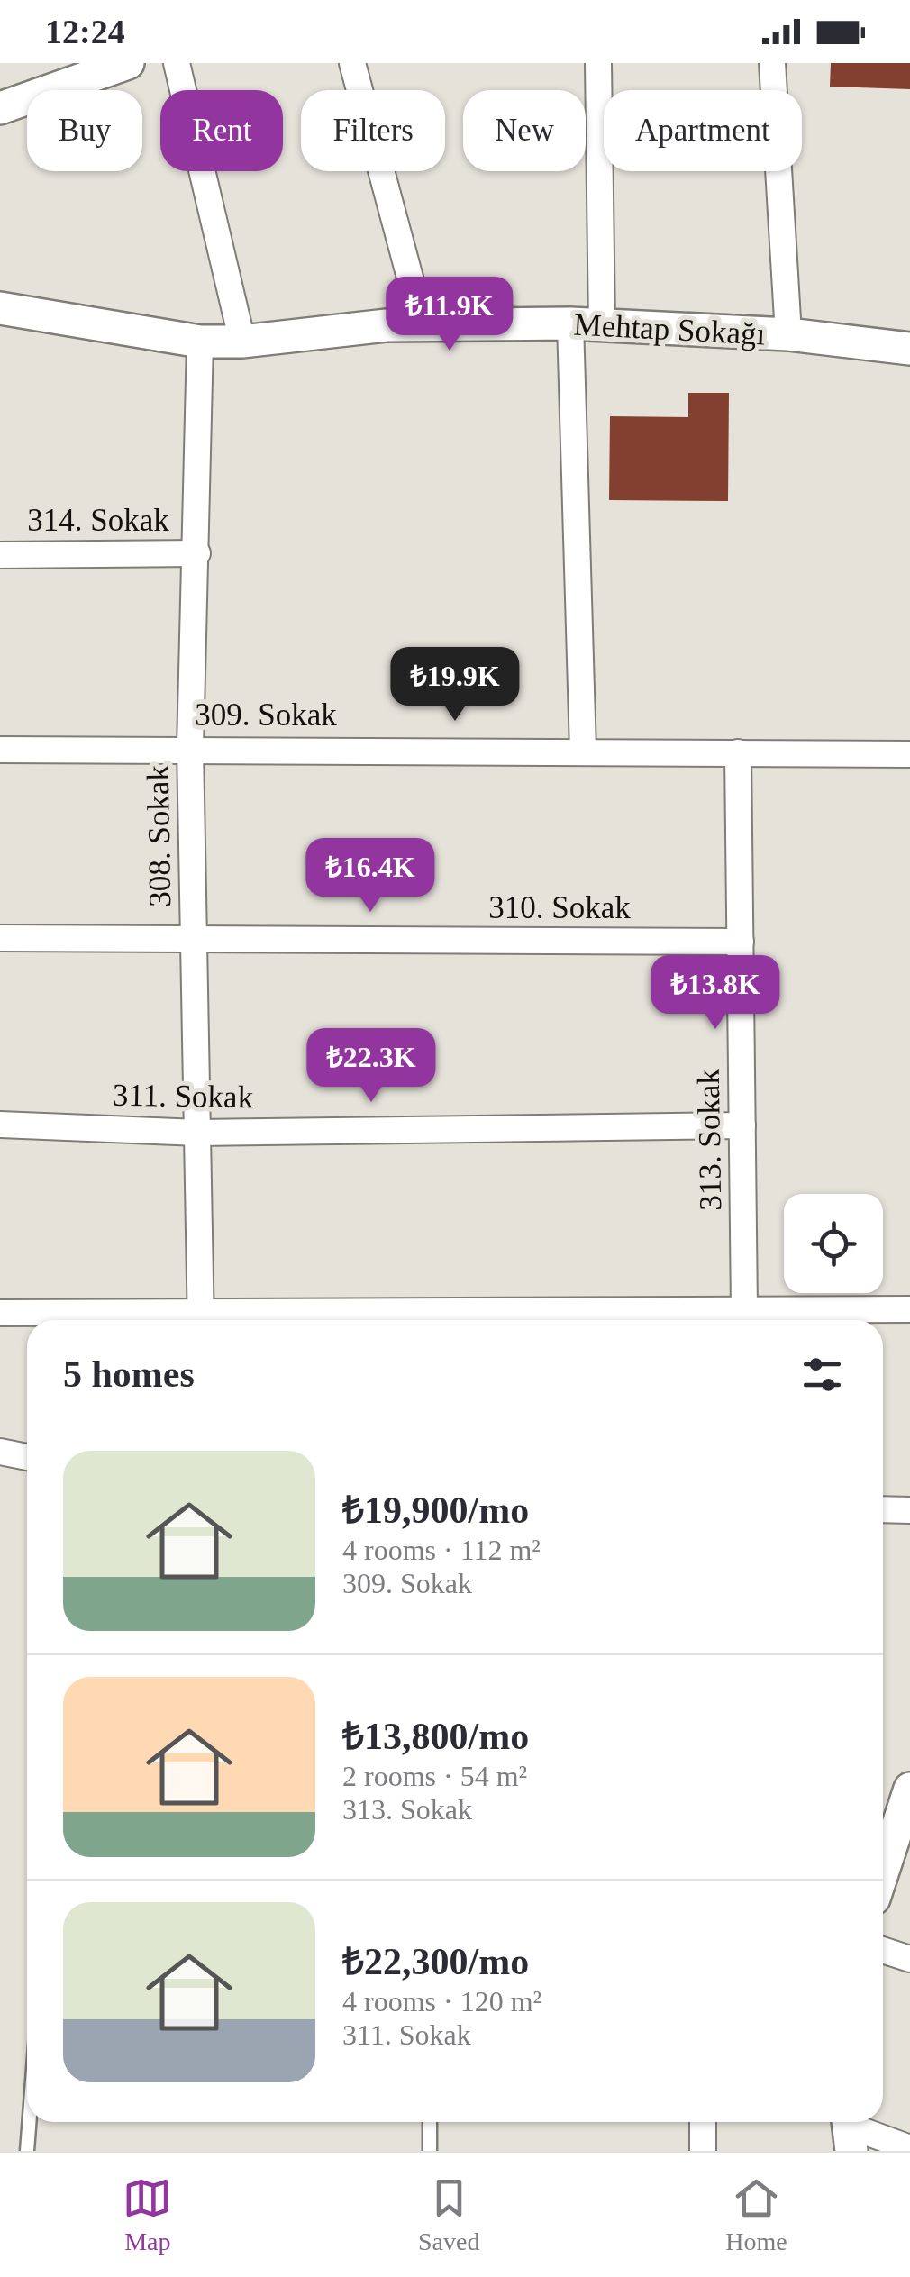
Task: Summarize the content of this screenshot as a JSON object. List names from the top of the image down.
{
  "streets": {
    "street": [
      "Mehtap Sokağı",
      "314. Sokak",
      "309. Sokak",
      "308. Sokak",
      "310. Sokak",
      "311. Sokak",
      "313. Sokak"
    ]
  },
  "crossings": [
    ["Mehtap Sokağı", "308. Sokak"],
    ["314. Sokak", "308. Sokak"],
    ["309. Sokak", "308. Sokak"],
    ["309. Sokak", "313. Sokak"],
    ["308. Sokak", "310. Sokak"],
    ["308. Sokak", "311. Sokak"],
    ["310. Sokak", "313. Sokak"],
    ["311. Sokak", "313. Sokak"]
  ],
  "page": {
    "status": "12:24",
    "chip": [
      "Buy",
      "Rent",
      "Filters",
      "New",
      "Apartment"
    ],
    "price": [
      "₺11.9K",
      "₺19.9K",
      "₺16.4K",
      "₺13.8K",
      "₺22.3K"
    ],
    "heading": "5 homes",
    "list": [
      {
        "name": "₺19,900/mo",
        "note": "4 rooms · 112 m² · 309. Sokak"
      },
      {
        "name": "₺13,800/mo",
        "note": "2 rooms · 54 m² · 313. Sokak"
      },
      {
        "name": "₺22,300/mo",
        "note": "4 rooms · 120 m² · 311. Sokak"
      }
    ],
    "tabs": ["Map", "Saved", "Home"]
  }
}
